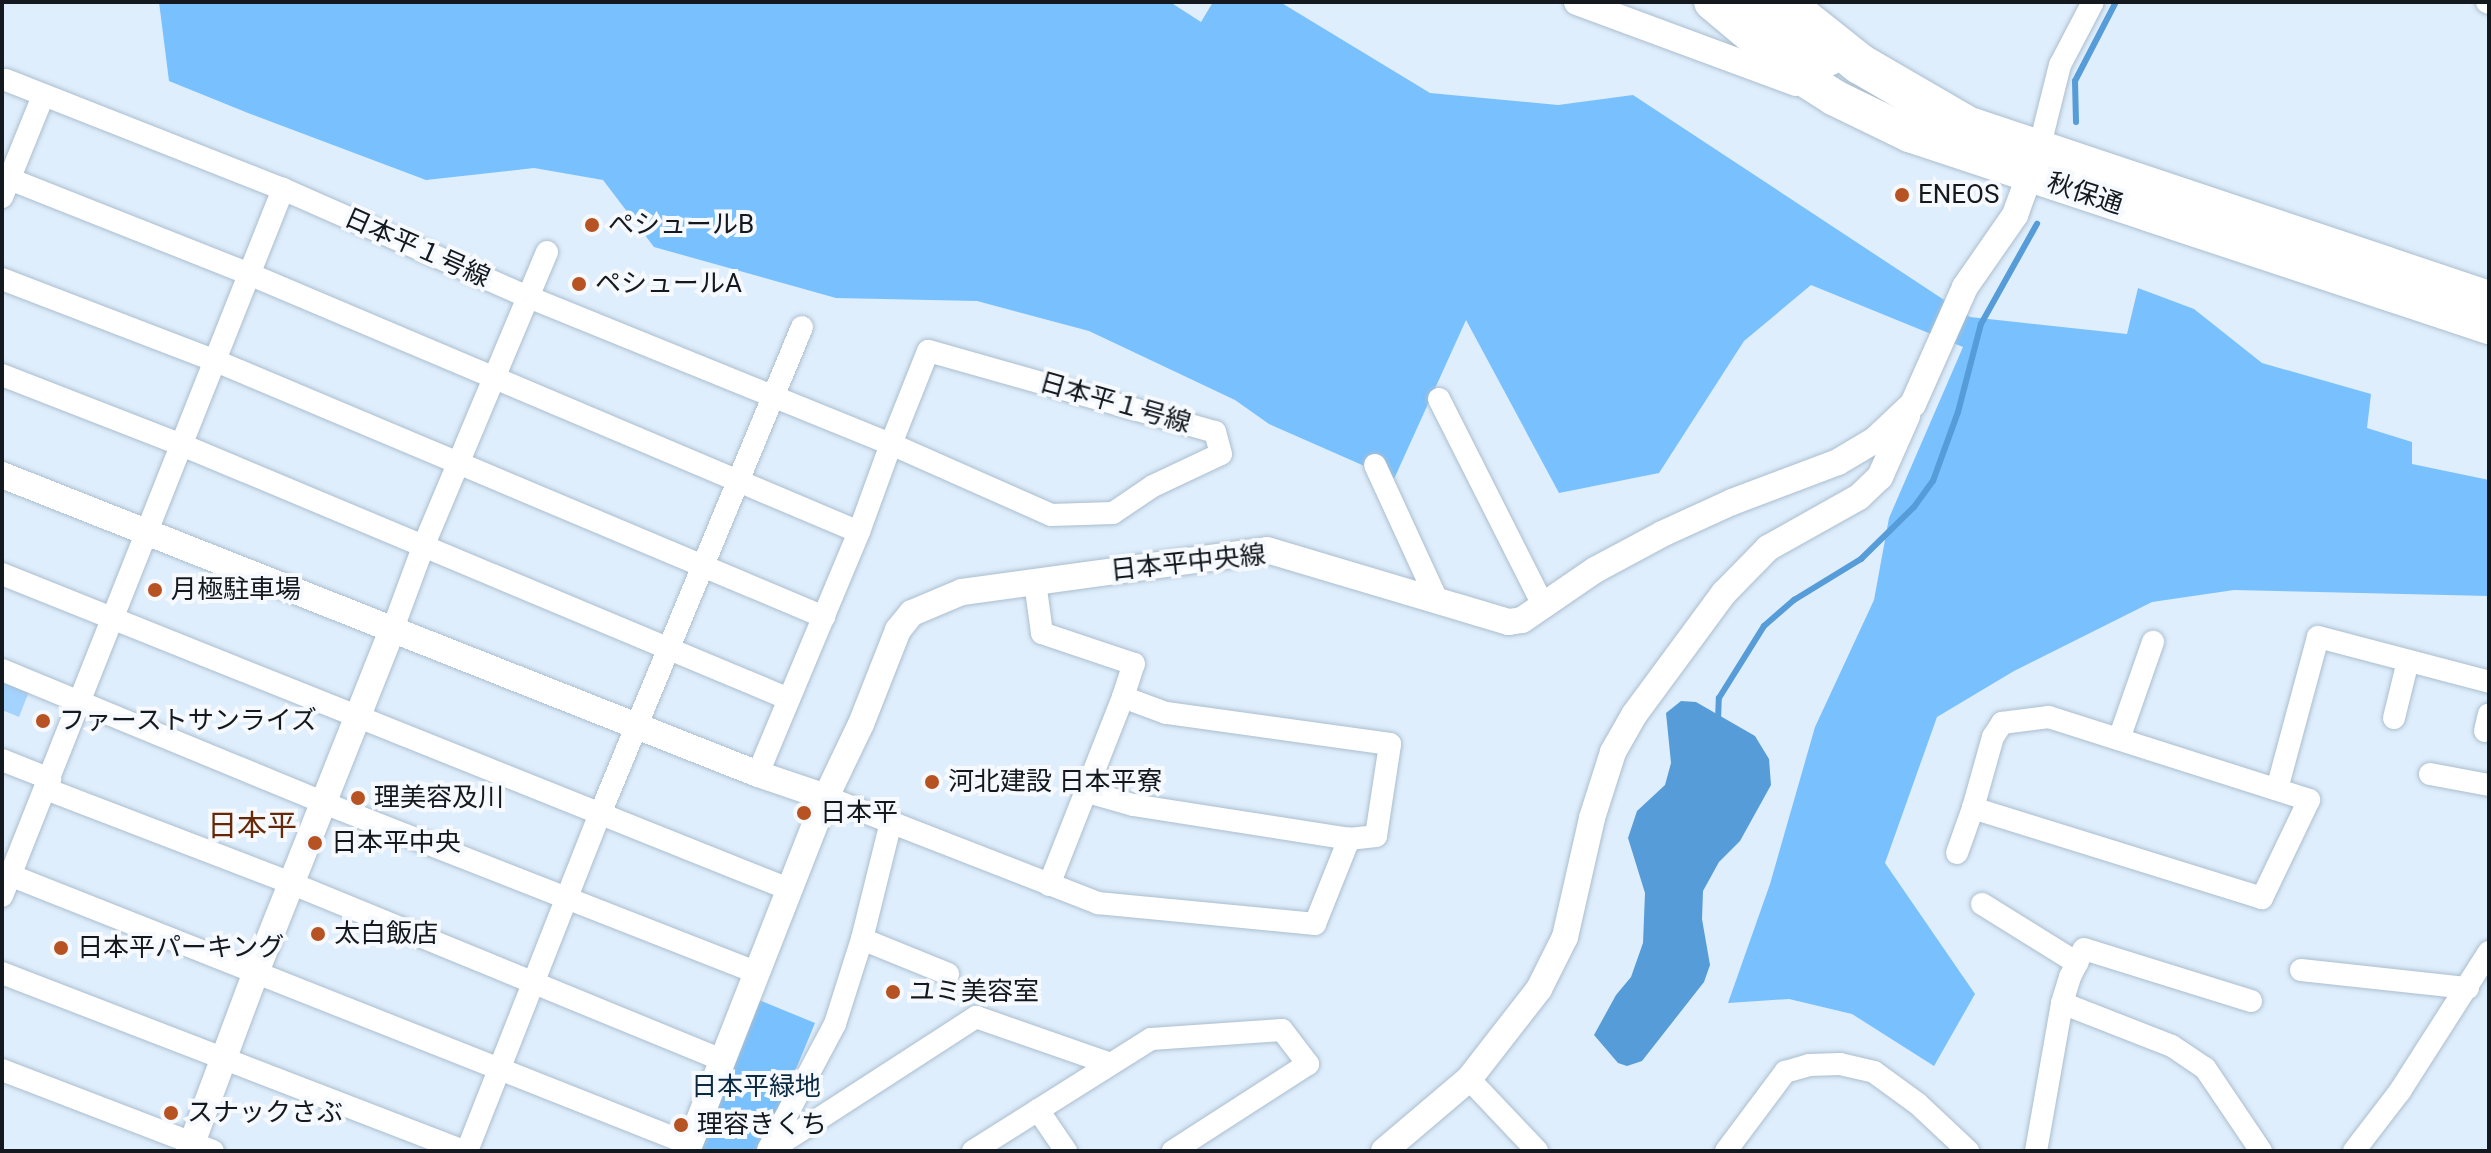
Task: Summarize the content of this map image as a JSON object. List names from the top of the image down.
{
  "streets": {
    "highway": ["秋保通"],
    "street": ["日本平１号線", "日本平中央線"]
  },
  "crossings": [
    ["秋保通", "日本平中央線"]
  ],
  "districts": ["日本平"],
  "parks": ["日本平緑地"],
  "places": [
    "ENEOS",
    "ぺシュールB",
    "ペシュールA",
    "月極駐車場",
    "ファーストサンライズ",
    "河北建設 日本平寮",
    "理美容及川",
    "日本平",
    "日本平中央",
    "太白飯店",
    "日本平パーキング",
    "ユミ美容室",
    "スナックさぶ",
    "理容きくち"
  ]
}
